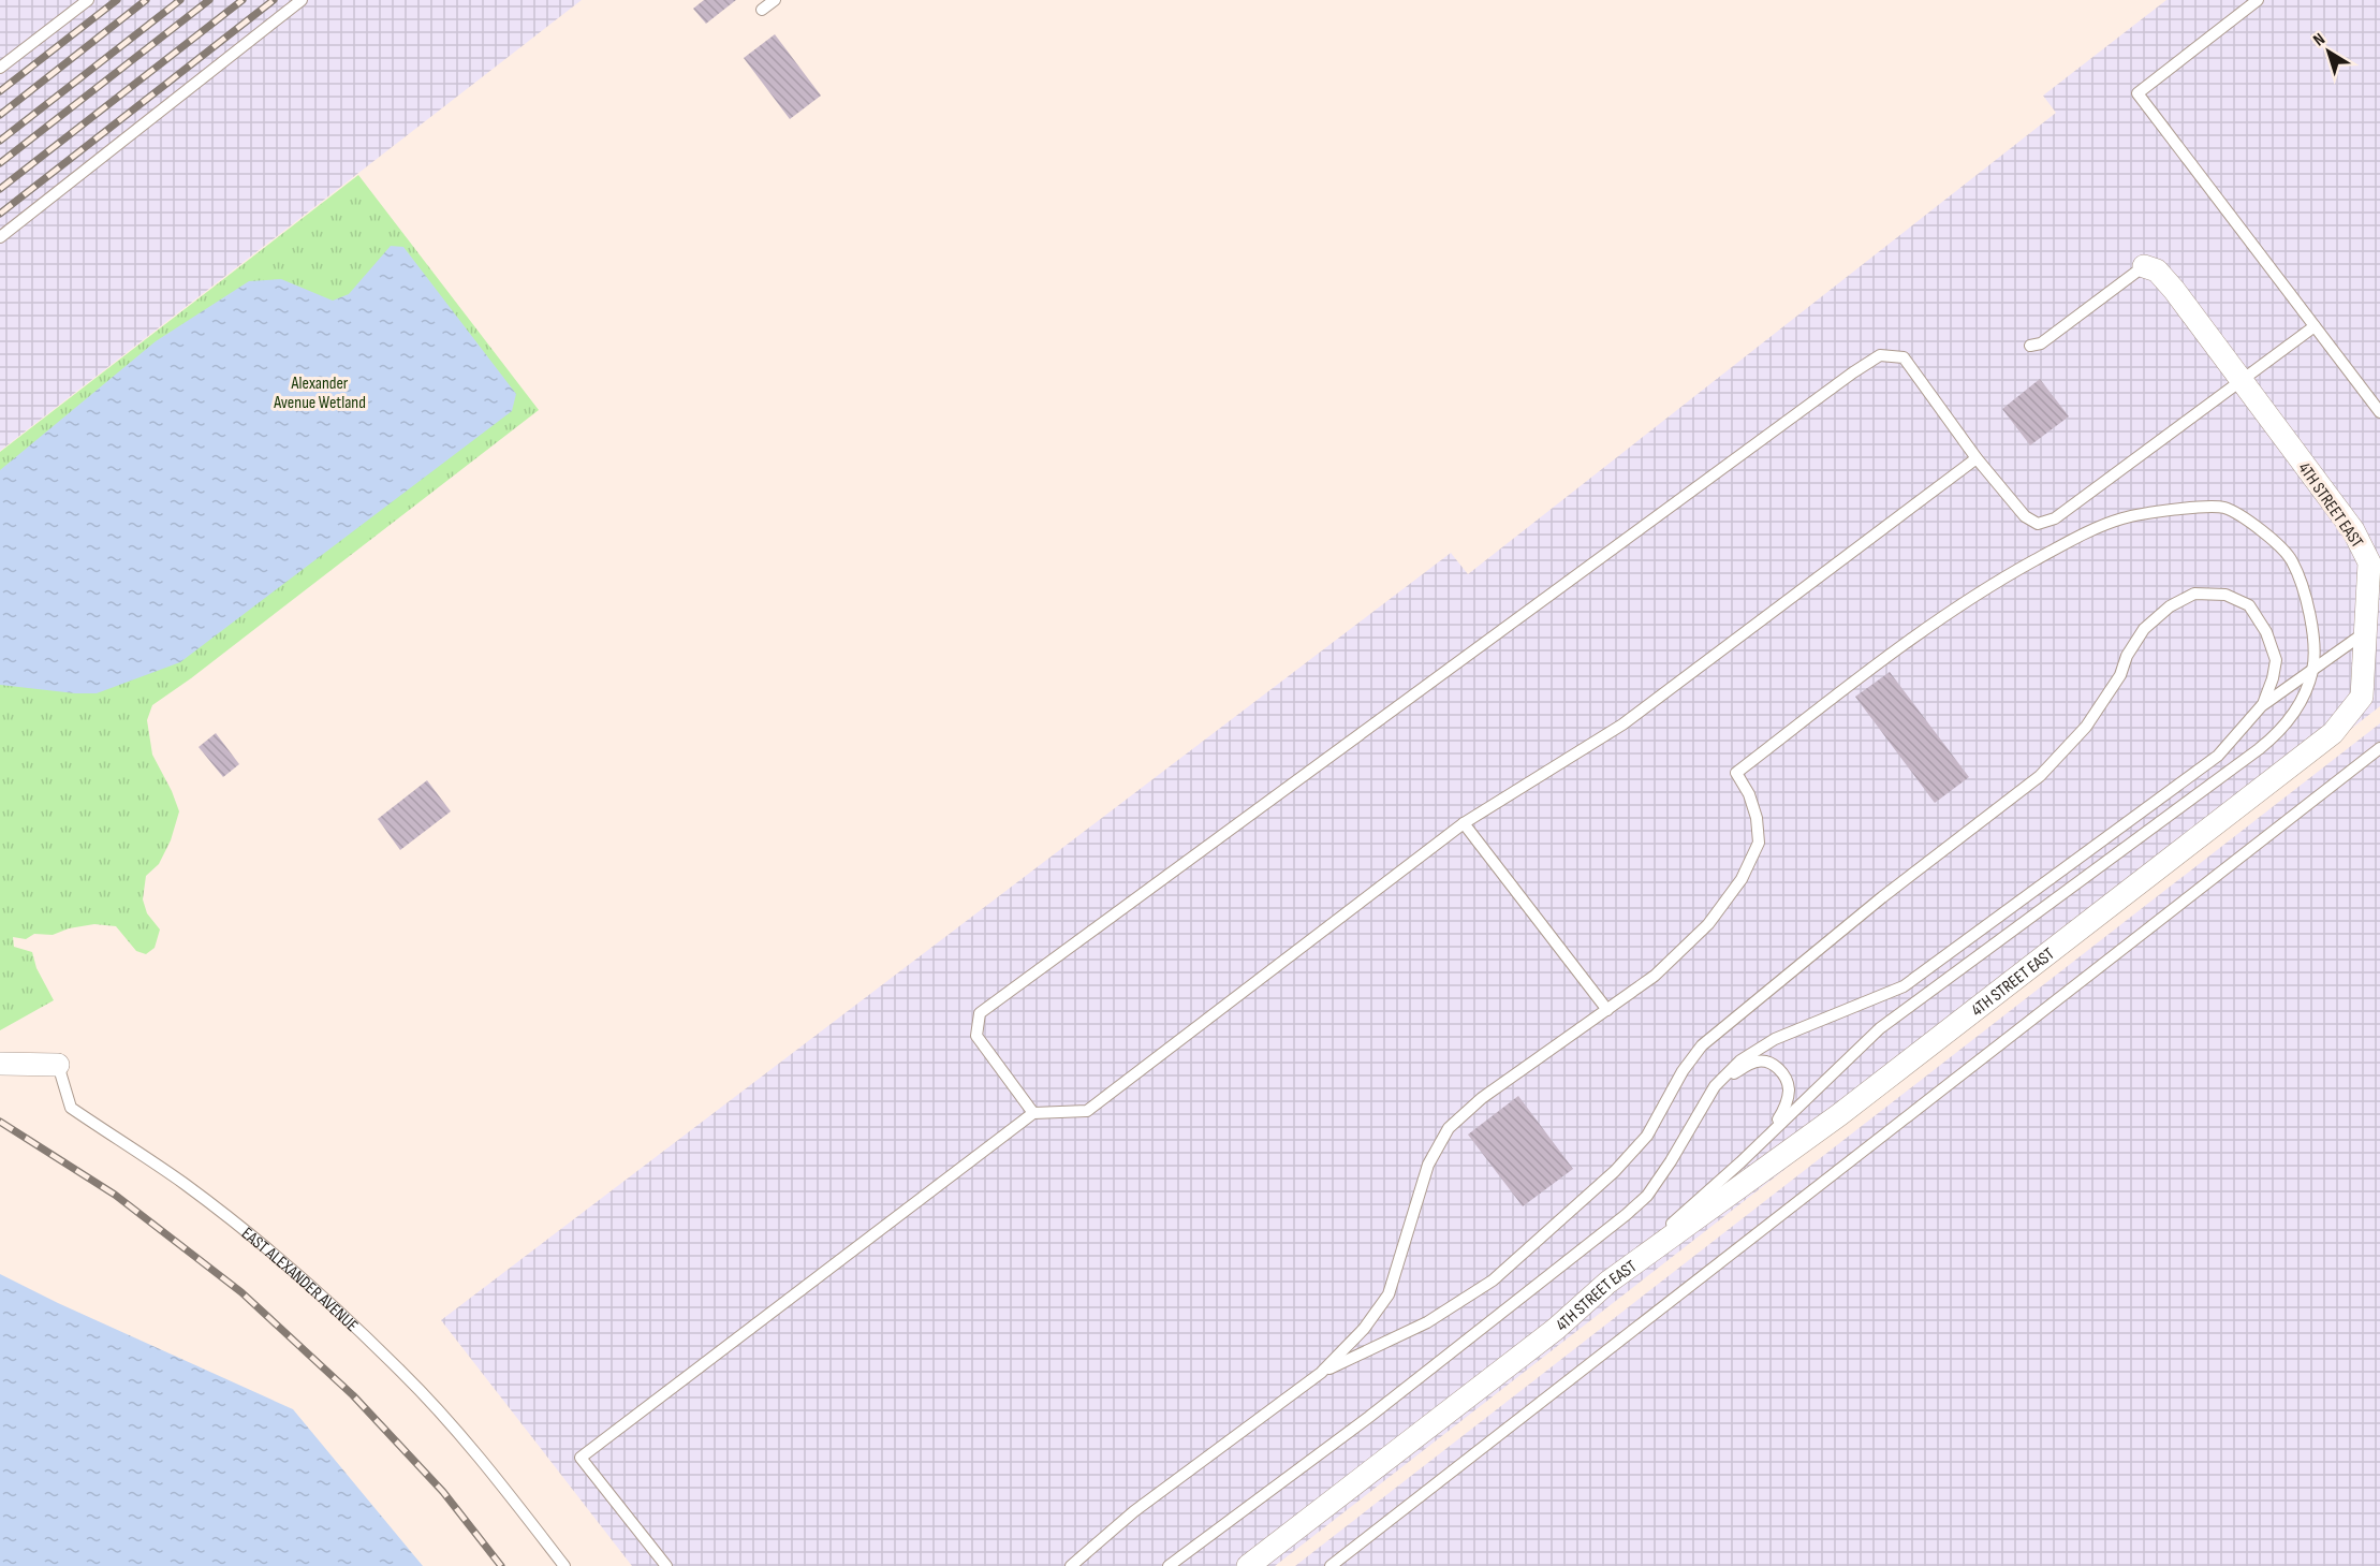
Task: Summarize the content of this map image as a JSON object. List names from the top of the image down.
{
  "streets": {
    "street": ["4TH STREET EAST", "EAST ALEXANDER AVENUE"]
  },
  "parks": ["Alexander Avenue Wetland"],
  "north": "top left"
}
